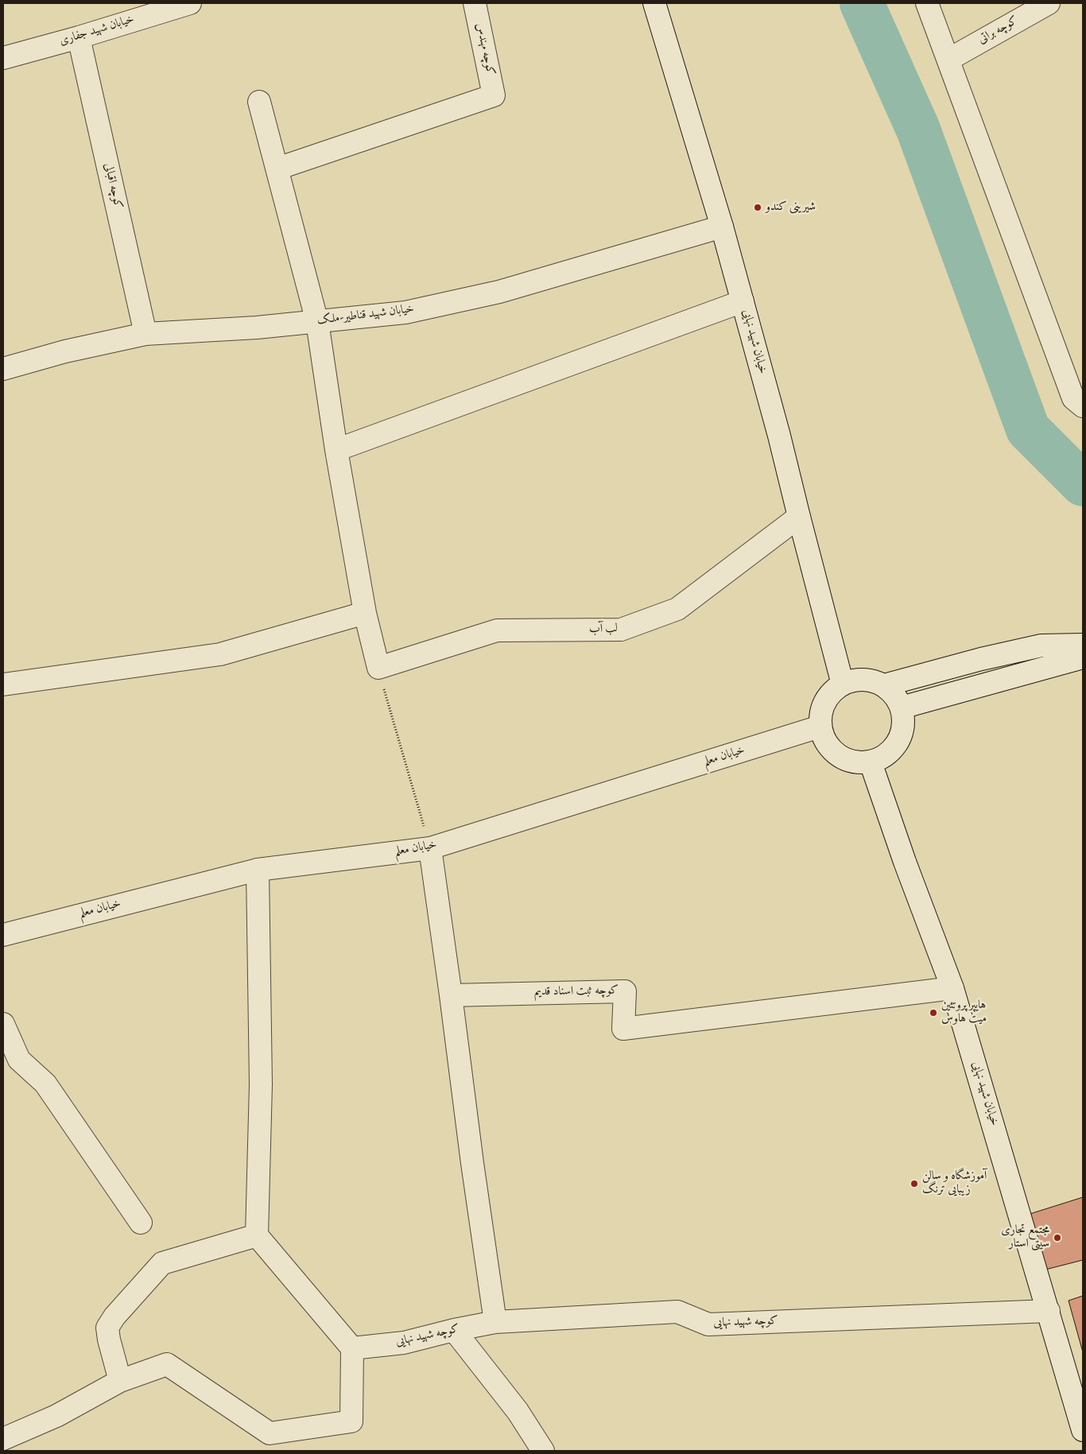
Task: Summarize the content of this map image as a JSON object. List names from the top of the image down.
{
  "streets": {
    "street": [
      "خیابان شهید جفاری",
      "کوچه براتی",
      "کوچه مهندس",
      "کوچه اقبالی",
      "خیابان شهید قناطیر-ملک",
      "خیابان شهید نهایی",
      "لب آب",
      "خیابان معلم",
      "کوچه ثبت اسناد قدیم",
      "کوچه شهید نهایی"
    ]
  },
  "crossings": [
    ["خیابان شهید جفاری", "کوچه اقبالی"],
    ["کوچه اقبالی", "خیابان شهید قناطیر-ملک"],
    ["خیابان شهید قناطیر-ملک", "خیابان شهید نهایی"],
    ["خیابان شهید نهایی", "لب آب"],
    ["خیابان شهید نهایی", "خیابان معلم"],
    ["خیابان شهید نهایی", "کوچه ثبت اسناد قدیم"],
    ["خیابان شهید نهایی", "کوچه شهید نهایی"]
  ],
  "places": [
    "شیرینی کندو",
    "هایپر پروتئین میت هاوس",
    "آموزشگاه و سالن زیبایی ترنگ",
    "مجتمع تجاری سیتی استار"
  ]
}
